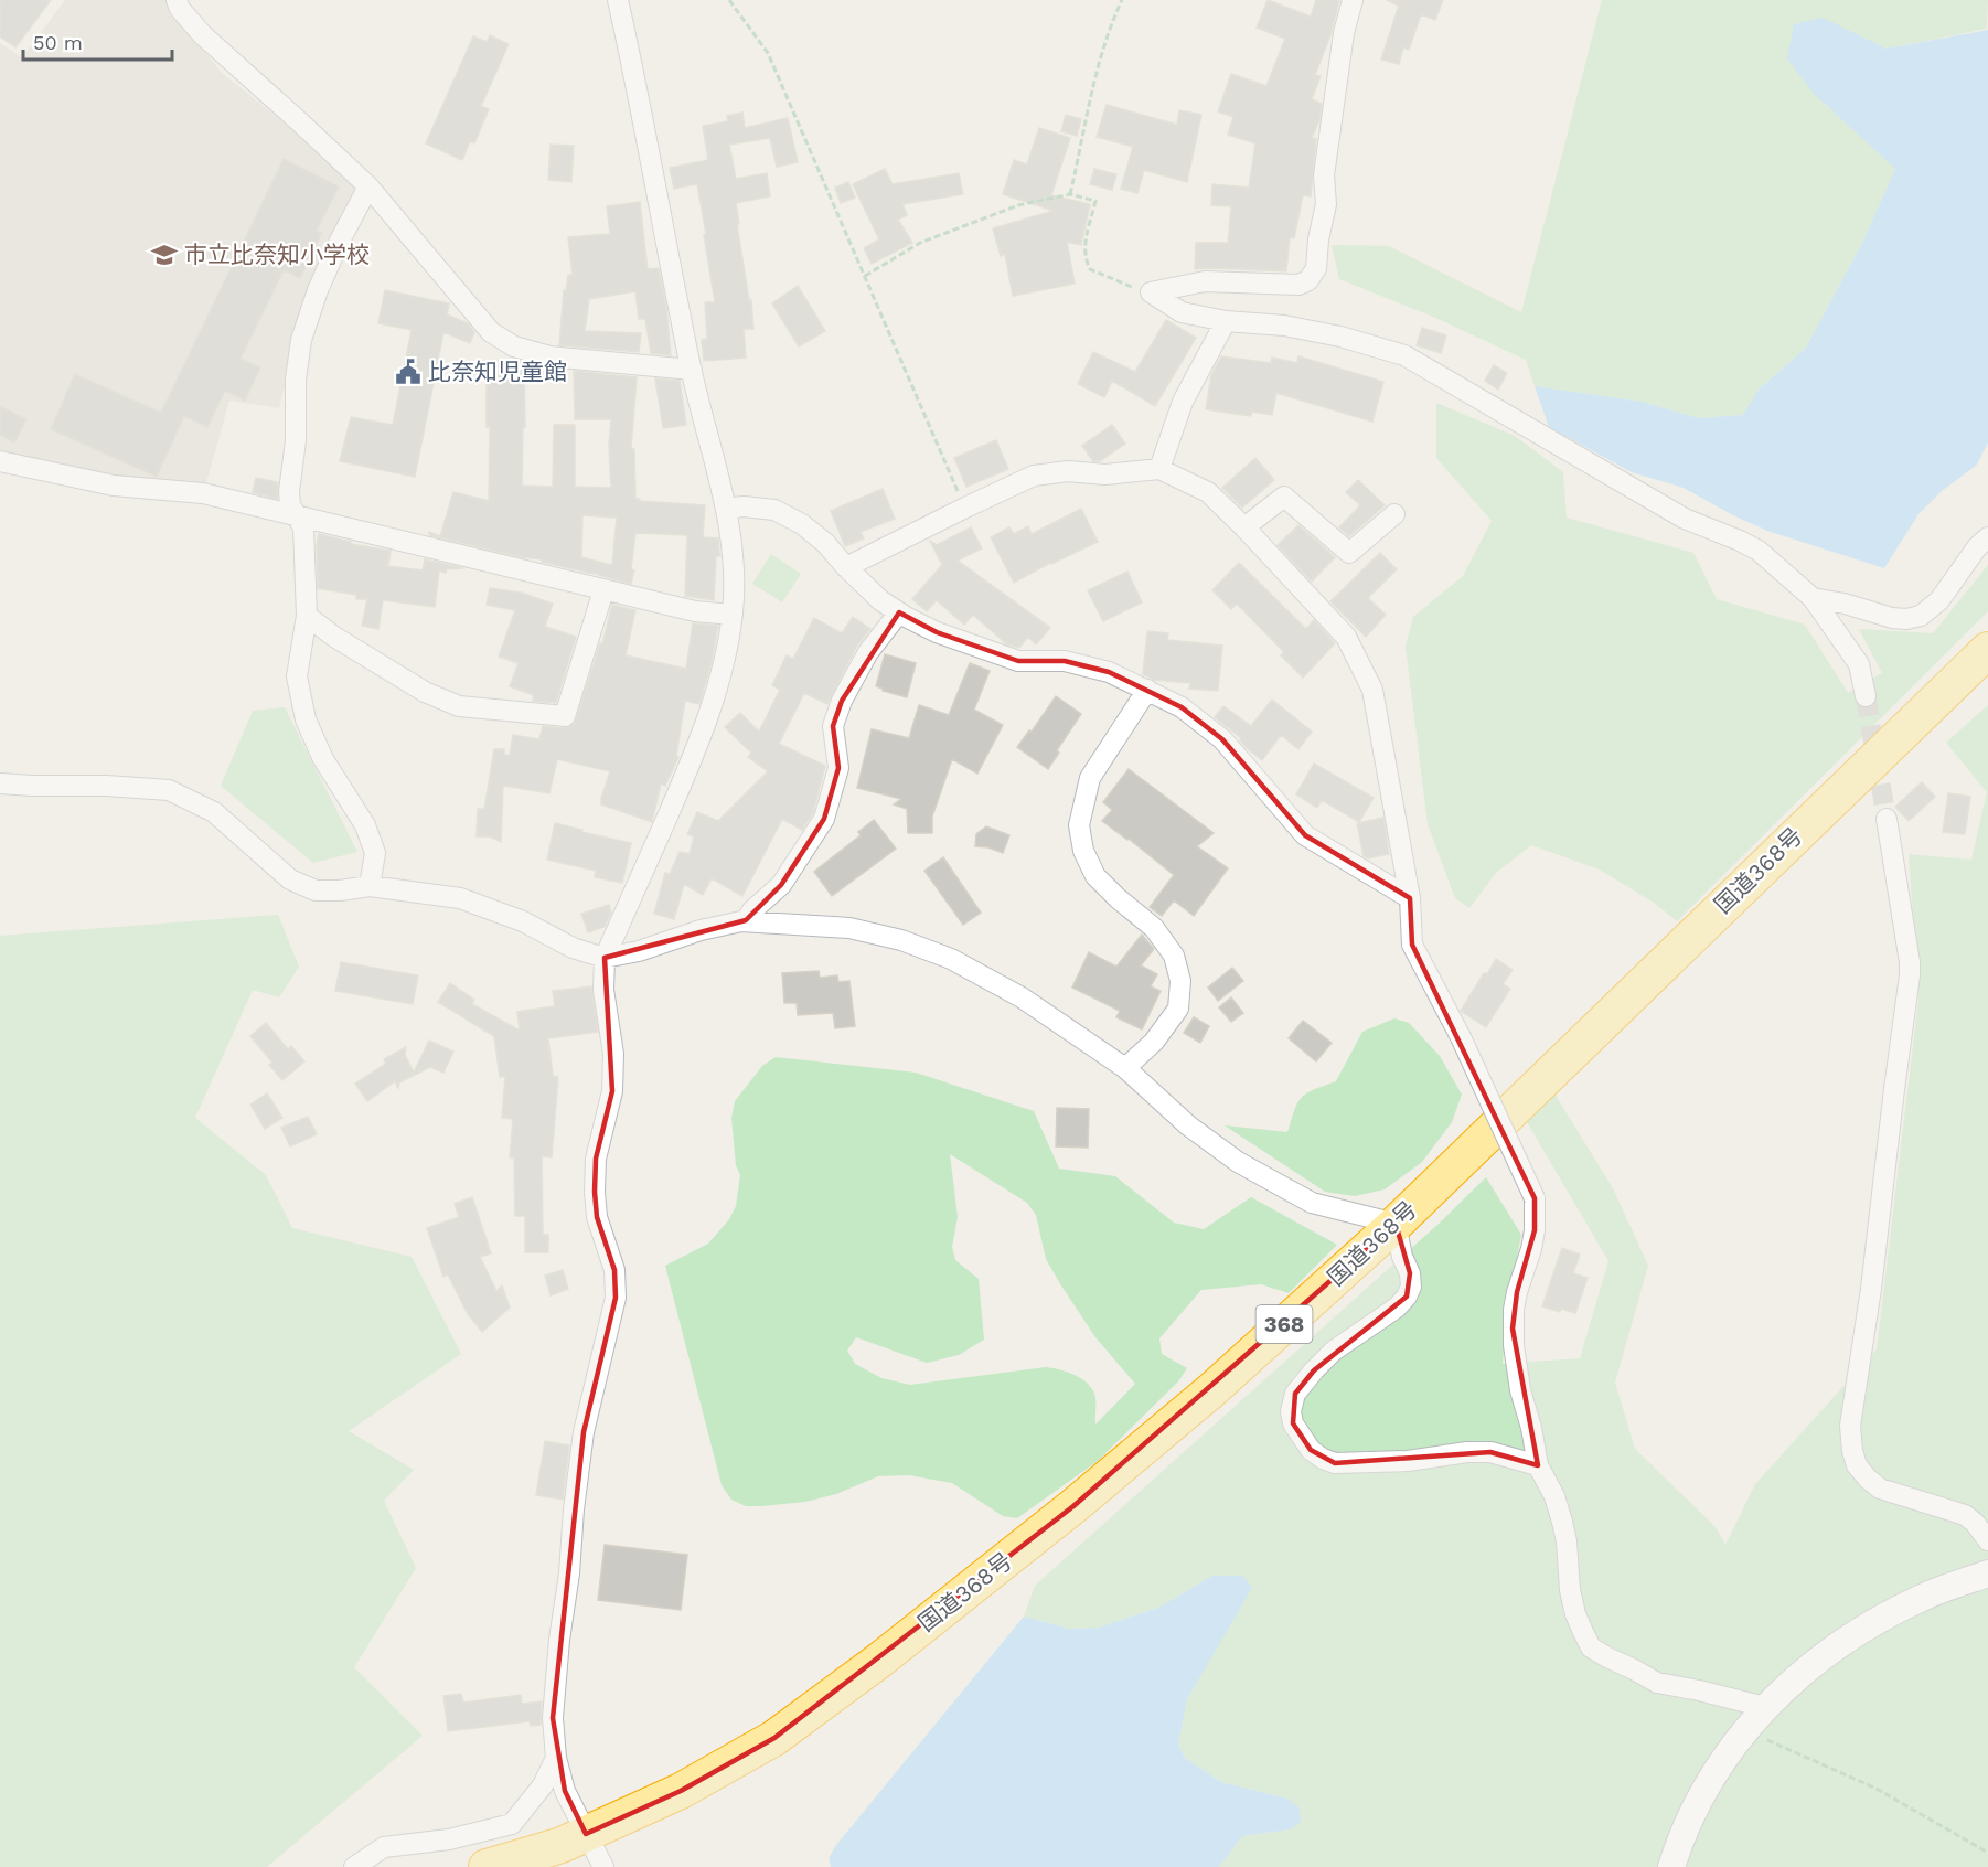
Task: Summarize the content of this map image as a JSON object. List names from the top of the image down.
{
  "streets": {
    "highway": ["国道368号", "368"]
  },
  "places": {
    "school or university": ["市立比奈知小学校"],
    "public building": ["比奈知児童館"]
  },
  "scale_bar": "50 m"
}
